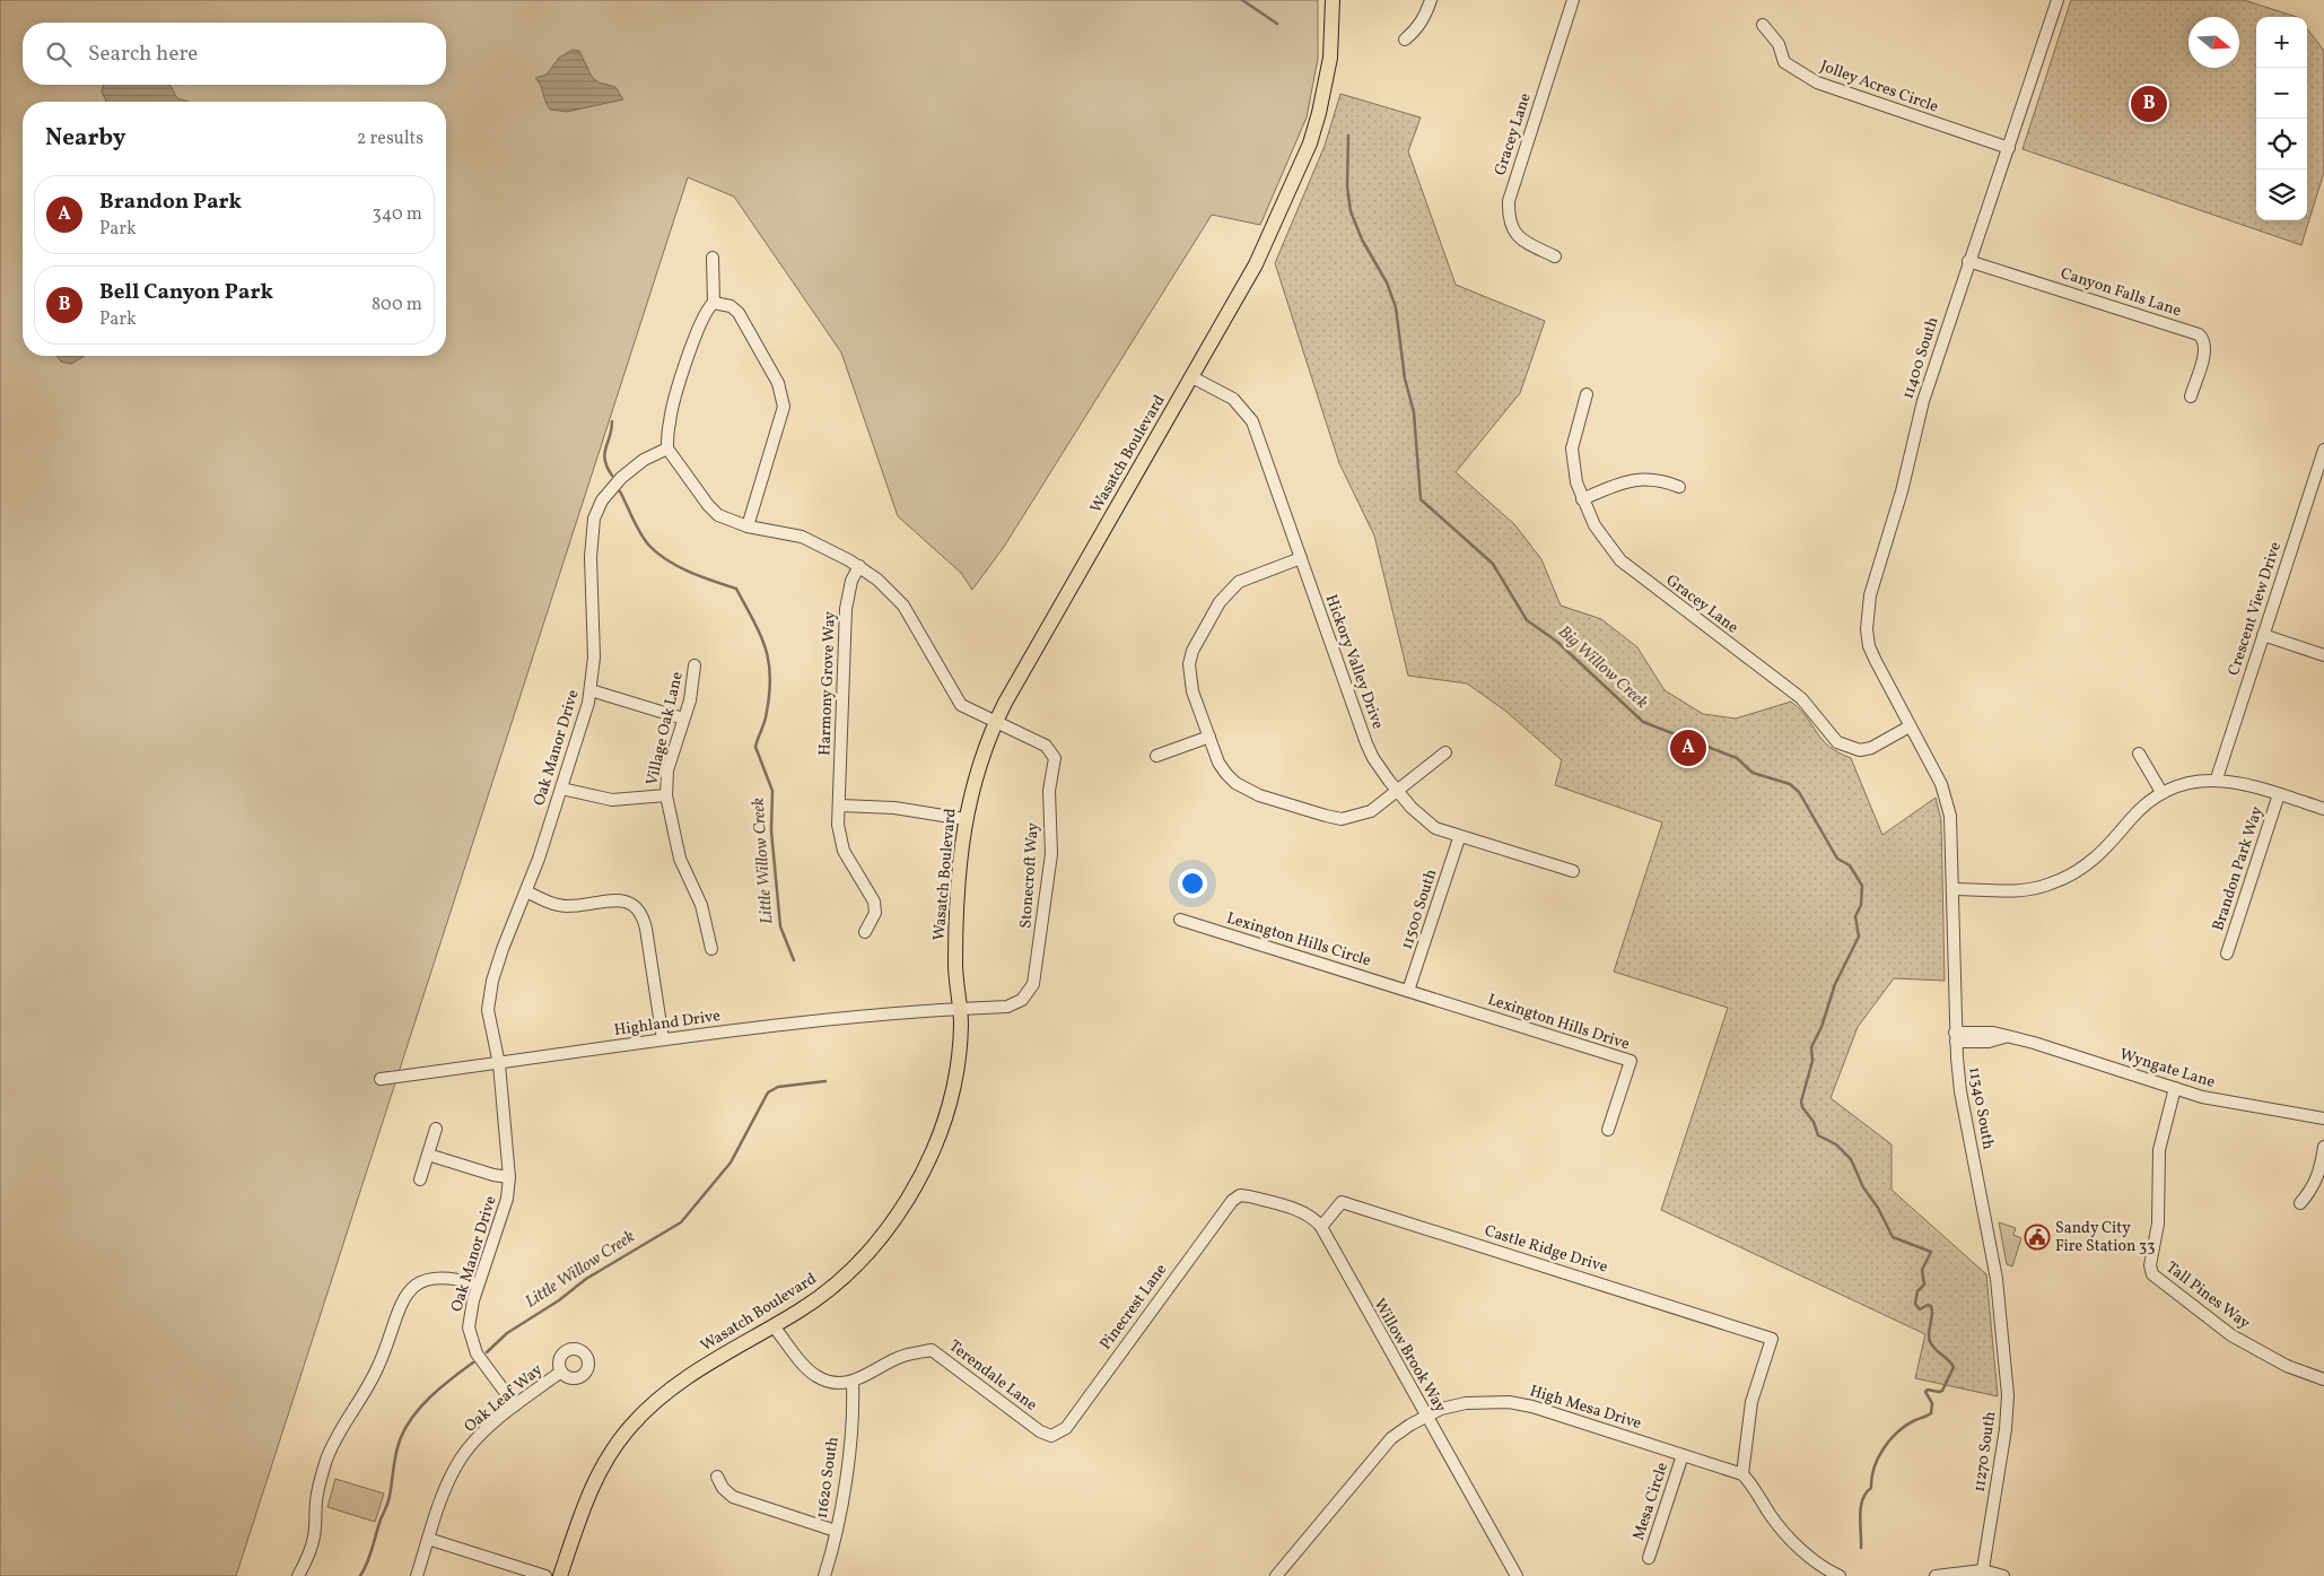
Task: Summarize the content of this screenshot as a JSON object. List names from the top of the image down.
{
  "streets": {
    "main road": ["Wasatch Boulevard"],
    "street": [
      "Jolley Acres Circle",
      "Gracey Lane",
      "Canyon Falls Lane",
      "11400 South",
      "Crescent View Drive",
      "Hickory Valley Drive",
      "Harmony Grove Way",
      "Village Oak Lane",
      "Oak Manor Drive",
      "Brandon Park Way",
      "Stonecroft Way",
      "11500 South",
      "Lexington Hills Circle",
      "Lexington Hills Drive",
      "Highland Drive",
      "Wyngate Lane",
      "11340 South",
      "Castle Ridge Drive",
      "Tall Pines Way",
      "Pinecrest Lane",
      "Willow Brook Way",
      "Terendale Lane",
      "Oak Leaf Way",
      "High Mesa Drive",
      "11270 South",
      "11620 South",
      "Mesa Circle"
    ]
  },
  "crossings": [
    ["Jolley Acres Circle", "11400 South"],
    ["Gracey Lane", "11400 South"],
    ["Canyon Falls Lane", "11400 South"],
    ["11400 South", "11340 South"],
    ["Wasatch Boulevard", "Hickory Valley Drive"],
    ["Wasatch Boulevard", "Stonecroft Way"],
    ["Wasatch Boulevard", "Highland Drive"],
    ["Hickory Valley Drive", "11500 South"],
    ["Village Oak Lane", "Oak Manor Drive"],
    ["Oak Manor Drive", "Highland Drive"],
    ["Oak Manor Drive", "Oak Leaf Way"],
    ["Stonecroft Way", "Highland Drive"],
    ["11500 South", "Lexington Hills Circle"],
    ["11500 South", "Lexington Hills Drive"],
    ["Lexington Hills Circle", "Lexington Hills Drive"],
    ["Wyngate Lane", "11340 South"],
    ["Wyngate Lane", "Tall Pines Way"],
    ["11340 South", "11270 South"],
    ["Castle Ridge Drive", "Willow Brook Way"],
    ["Castle Ridge Drive", "High Mesa Drive"],
    ["Pinecrest Lane", "Willow Brook Way"],
    ["Pinecrest Lane", "Terendale Lane"],
    ["Willow Brook Way", "High Mesa Drive"],
    ["Terendale Lane", "11620 South"],
    ["High Mesa Drive", "Mesa Circle"]
  ],
  "water": ["Big Willow Creek", "Little Willow Creek"],
  "places": {
    "public building": ["Sandy City Fire Station 33"]
  },
  "north": "right",
  "page": {
    "map_buttons": ["+", "−"],
    "search": "Search here",
    "pins": ["B", "A"],
    "heading": ["Nearby", "2 results"],
    "list": [
      {
        "mark": "A",
        "name": "Brandon Park",
        "note": "Park",
        "value": "340 m"
      },
      {
        "mark": "B",
        "name": "Bell Canyon Park",
        "note": "Park",
        "value": "800 m"
      }
    ]
  }
}
